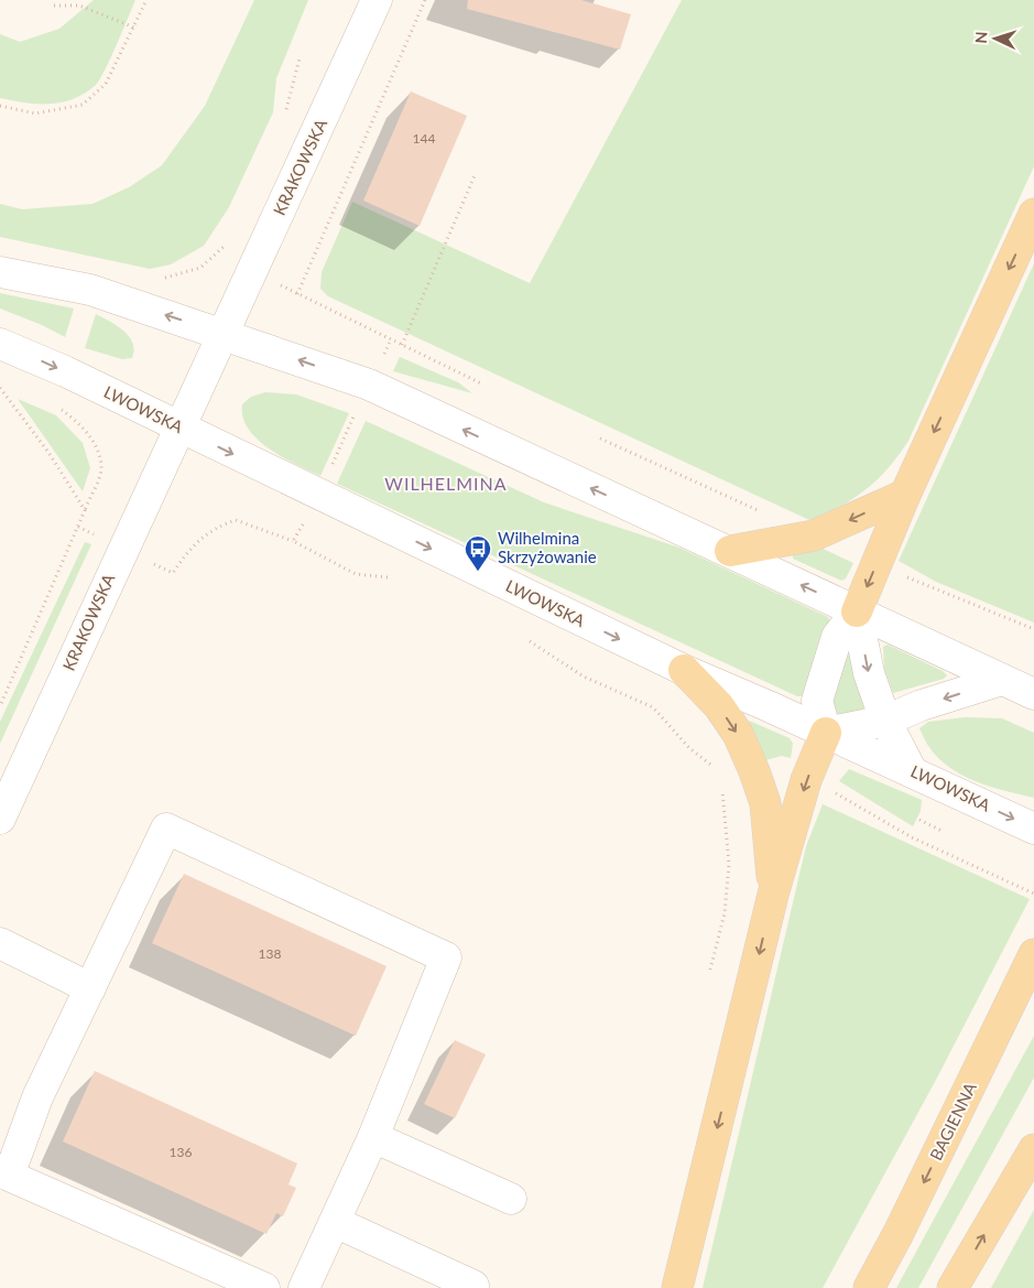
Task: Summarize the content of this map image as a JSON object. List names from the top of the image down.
{
  "streets": {
    "main road": ["BAGIENNA"],
    "street": ["KRAKOWSKA", "LWOWSKA"]
  },
  "crossings": [
    ["KRAKOWSKA", "LWOWSKA"]
  ],
  "districts": ["WILHELMINA"],
  "places": {
    "bus stop": ["Wilhelmina Skrzyżowanie"]
  },
  "house_numbers": ["144", "138", "136"],
  "north": "left"
}
